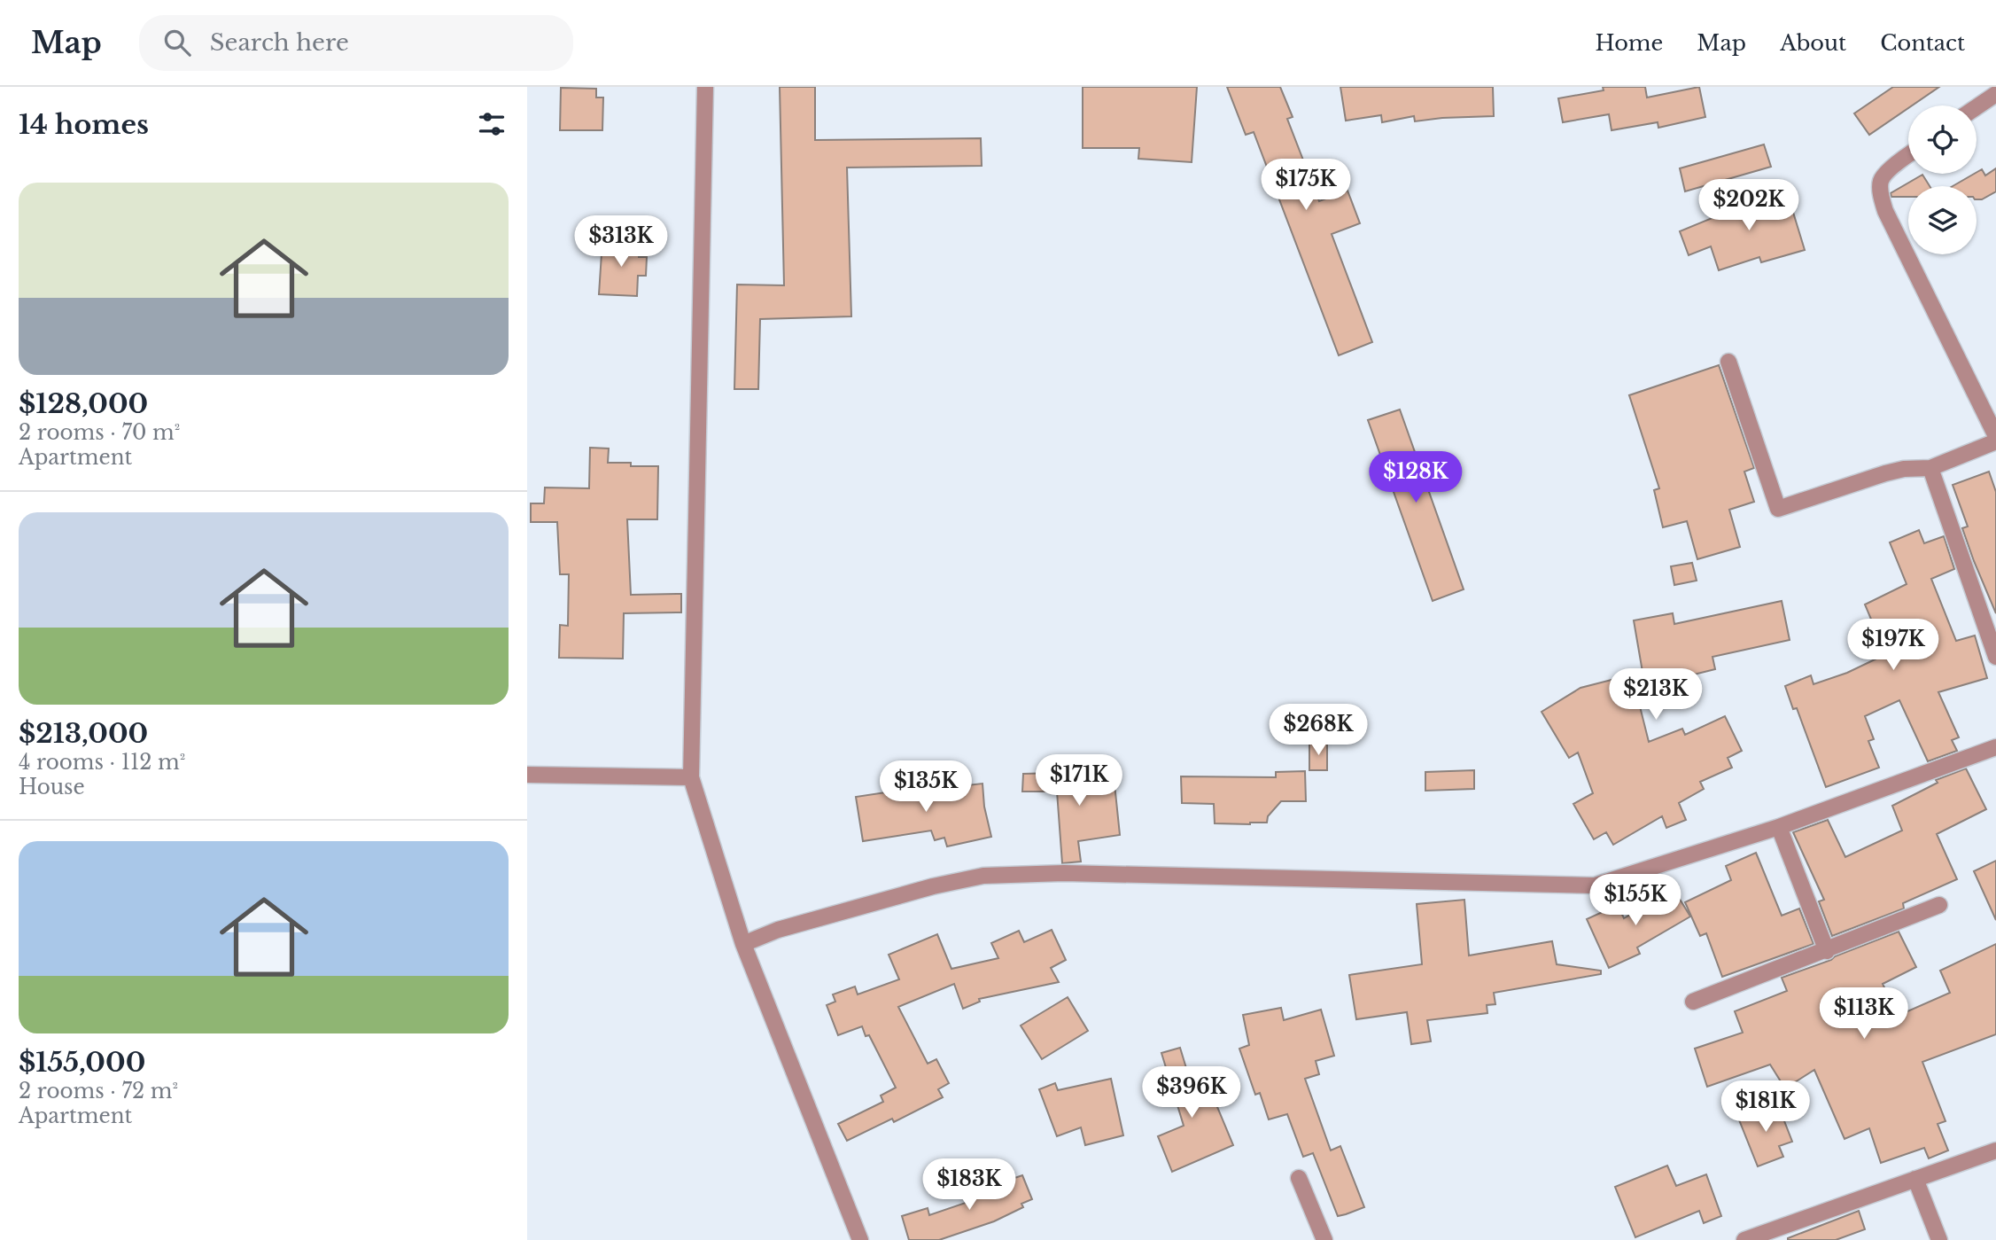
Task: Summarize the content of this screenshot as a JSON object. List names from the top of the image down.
{
  "page": {
    "header": "Map",
    "search": "Search here",
    "nav": [
      "Home",
      "Map",
      "About",
      "Contact"
    ],
    "heading": "14 homes",
    "price": [
      "$175K",
      "$202K",
      "$313K",
      "$128K",
      "$197K",
      "$213K",
      "$268K",
      "$171K",
      "$135K",
      "$155K",
      "$113K",
      "$396K",
      "$181K",
      "$183K"
    ],
    "list": [
      {
        "name": "$128,000",
        "note": "2 rooms · 70 m² · Apartment"
      },
      {
        "name": "$213,000",
        "note": "4 rooms · 112 m² · House"
      },
      {
        "name": "$155,000",
        "note": "2 rooms · 72 m² · Apartment"
      }
    ]
  }
}
